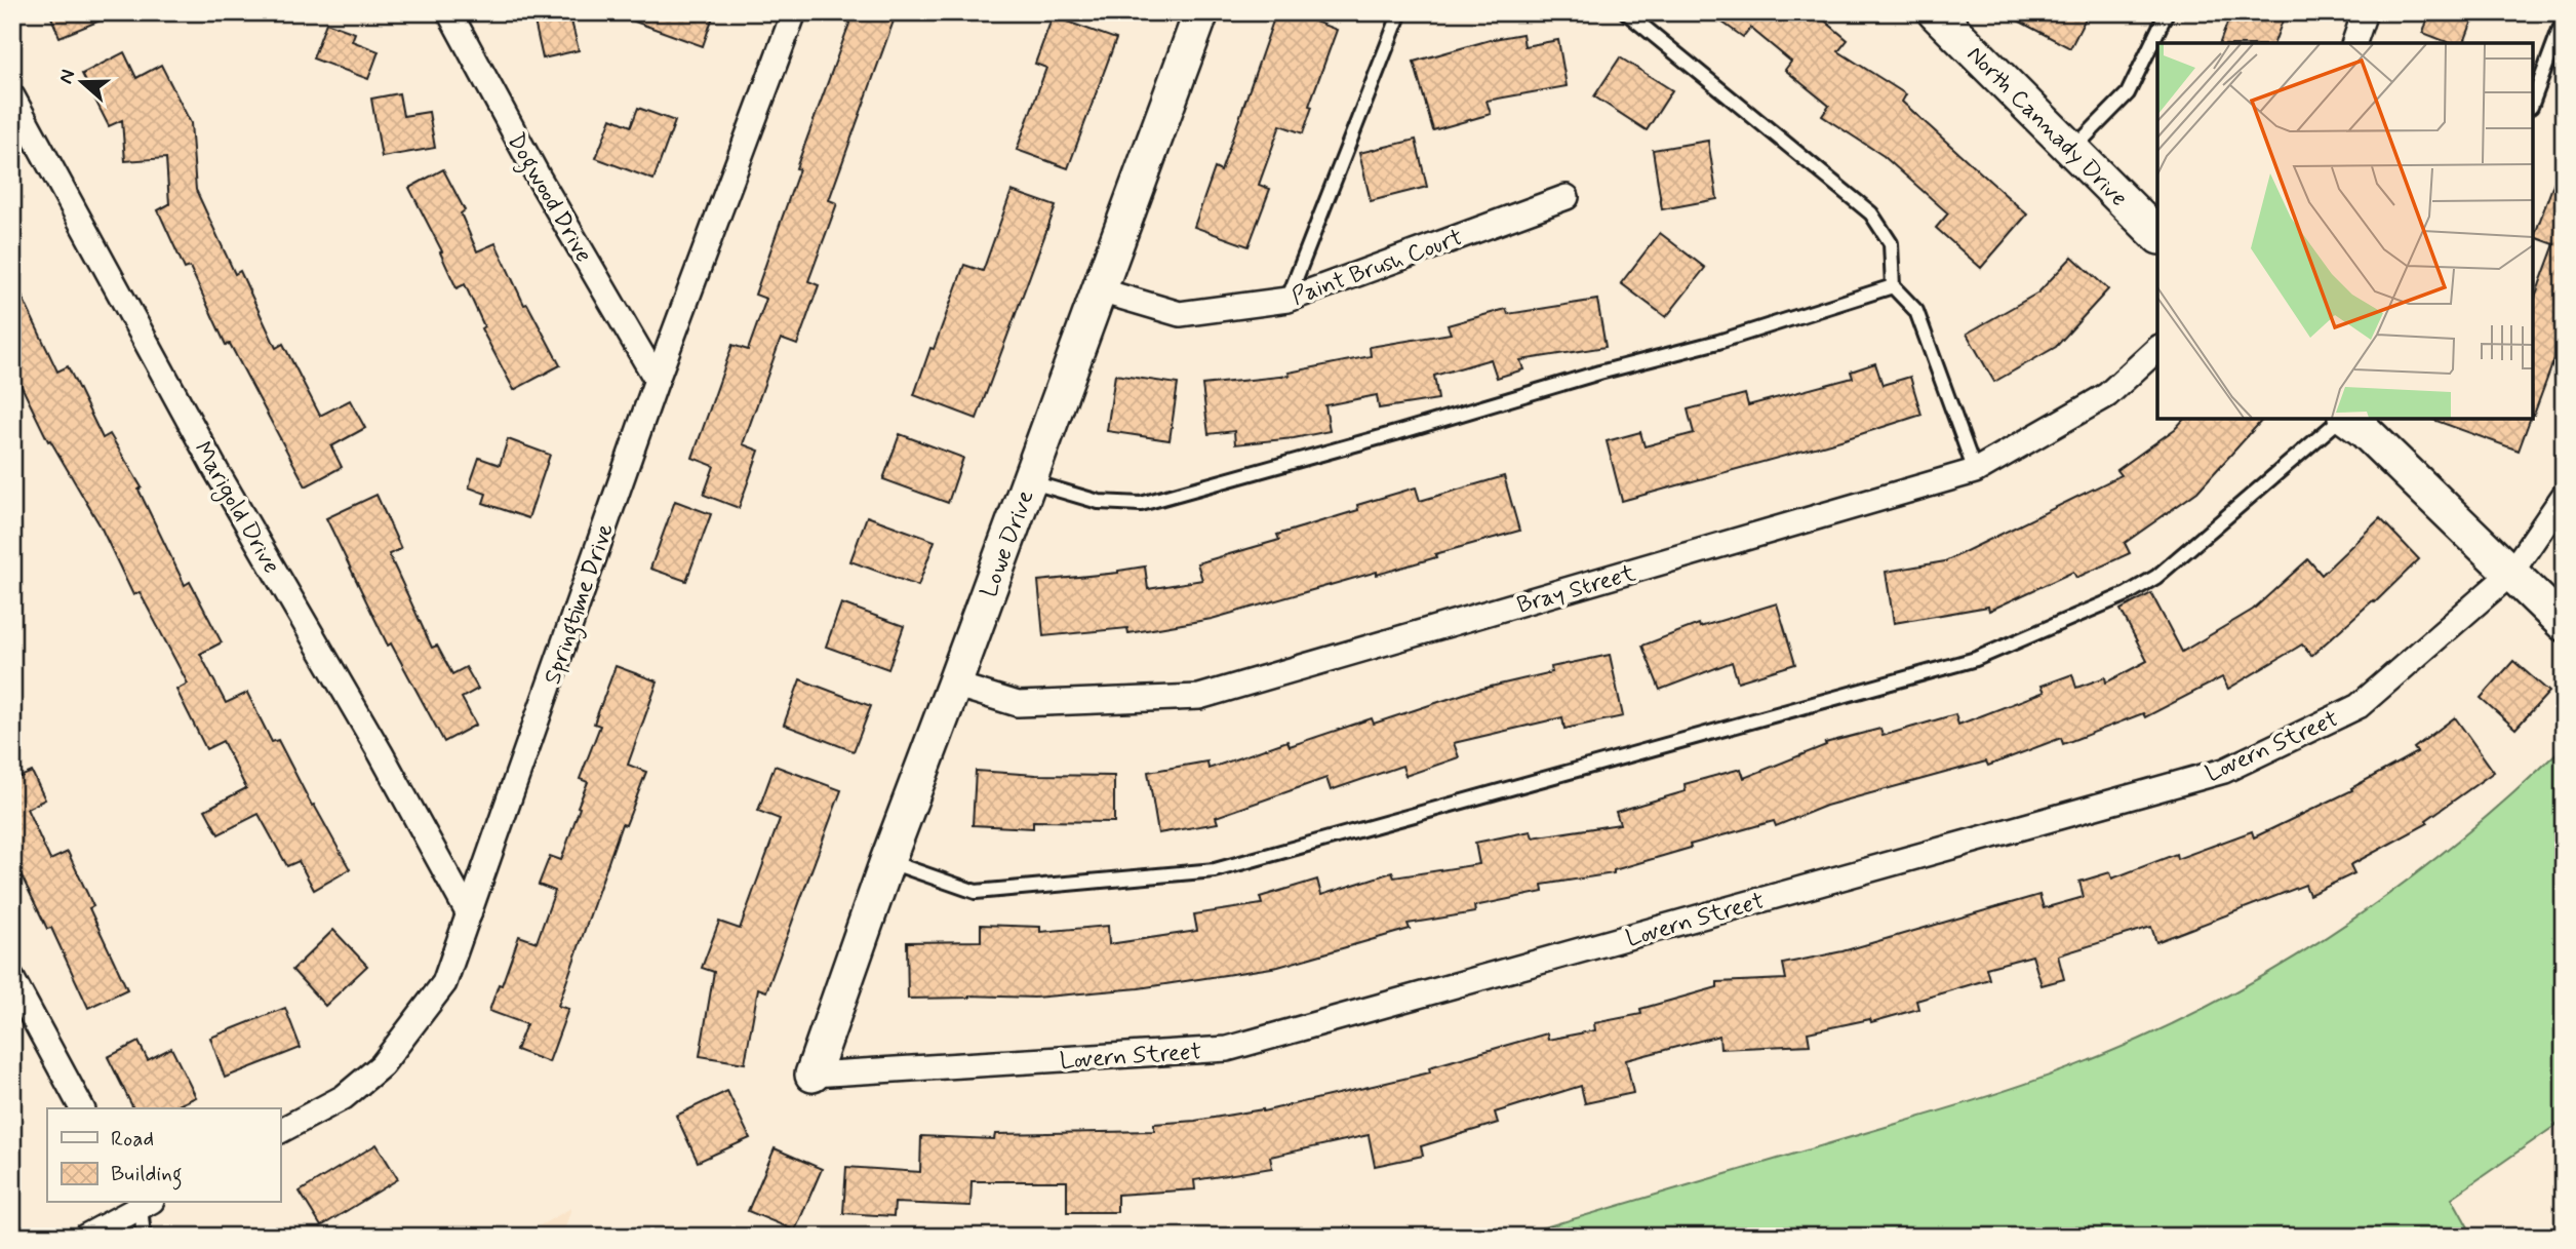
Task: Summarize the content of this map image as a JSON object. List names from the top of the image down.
{
  "streets": {
    "street": [
      "North Cannady Drive",
      "Dogwood Drive",
      "Paint Brush Court",
      "Marigold Drive",
      "Lowe Drive",
      "Bray Street",
      "Springtime Drive",
      "Lovern Street"
    ]
  },
  "crossings": [
    ["Dogwood Drive", "Springtime Drive"],
    ["Paint Brush Court", "Lowe Drive"],
    ["Marigold Drive", "Springtime Drive"],
    ["Lowe Drive", "Bray Street"],
    ["Lowe Drive", "Lovern Street"]
  ],
  "legend": ["Road", "Building"],
  "north": "left"
}
